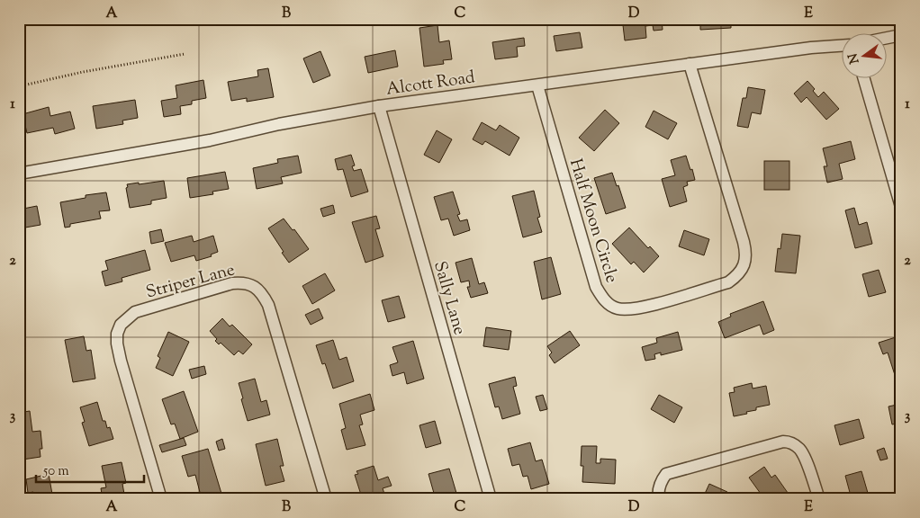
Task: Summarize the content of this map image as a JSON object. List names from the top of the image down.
{
  "streets": {
    "street": [
      "Alcott Road",
      "Half Moon Circle",
      "Striper Lane",
      "Sally Lane"
    ]
  },
  "crossings": [
    ["Alcott Road", "Half Moon Circle"],
    ["Alcott Road", "Sally Lane"]
  ],
  "scale_bar": "50 m",
  "north": "left",
  "grid": {
    "columns": [
      "A",
      "B",
      "C",
      "D",
      "E"
    ],
    "rows": ["1", "2", "3"]
  }
}
